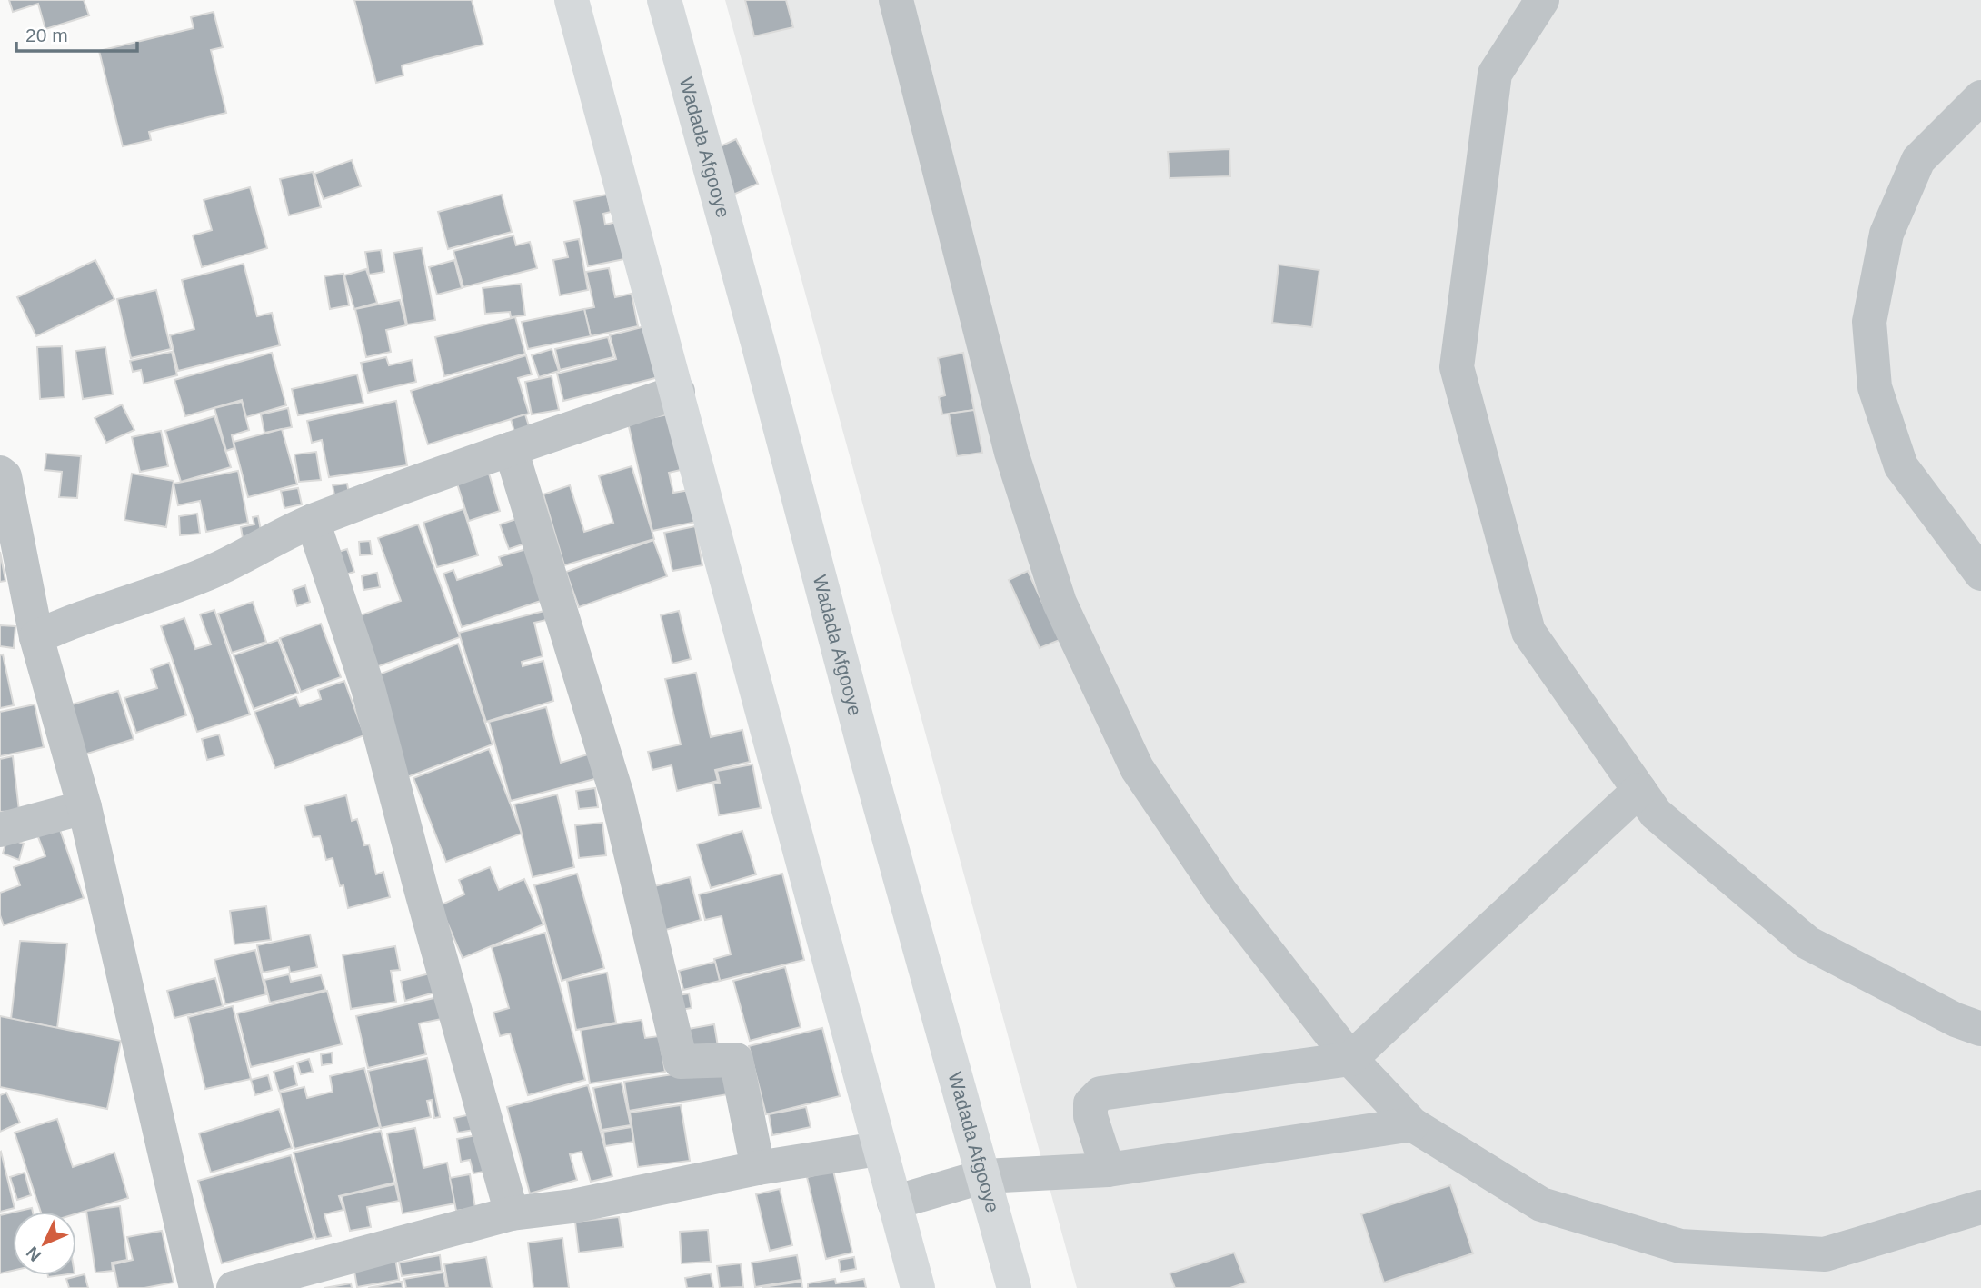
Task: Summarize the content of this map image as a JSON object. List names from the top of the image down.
{
  "streets": {
    "highway": ["Wadada Afgooye"]
  },
  "scale_bar": "20 m",
  "north": "bottom left"
}
